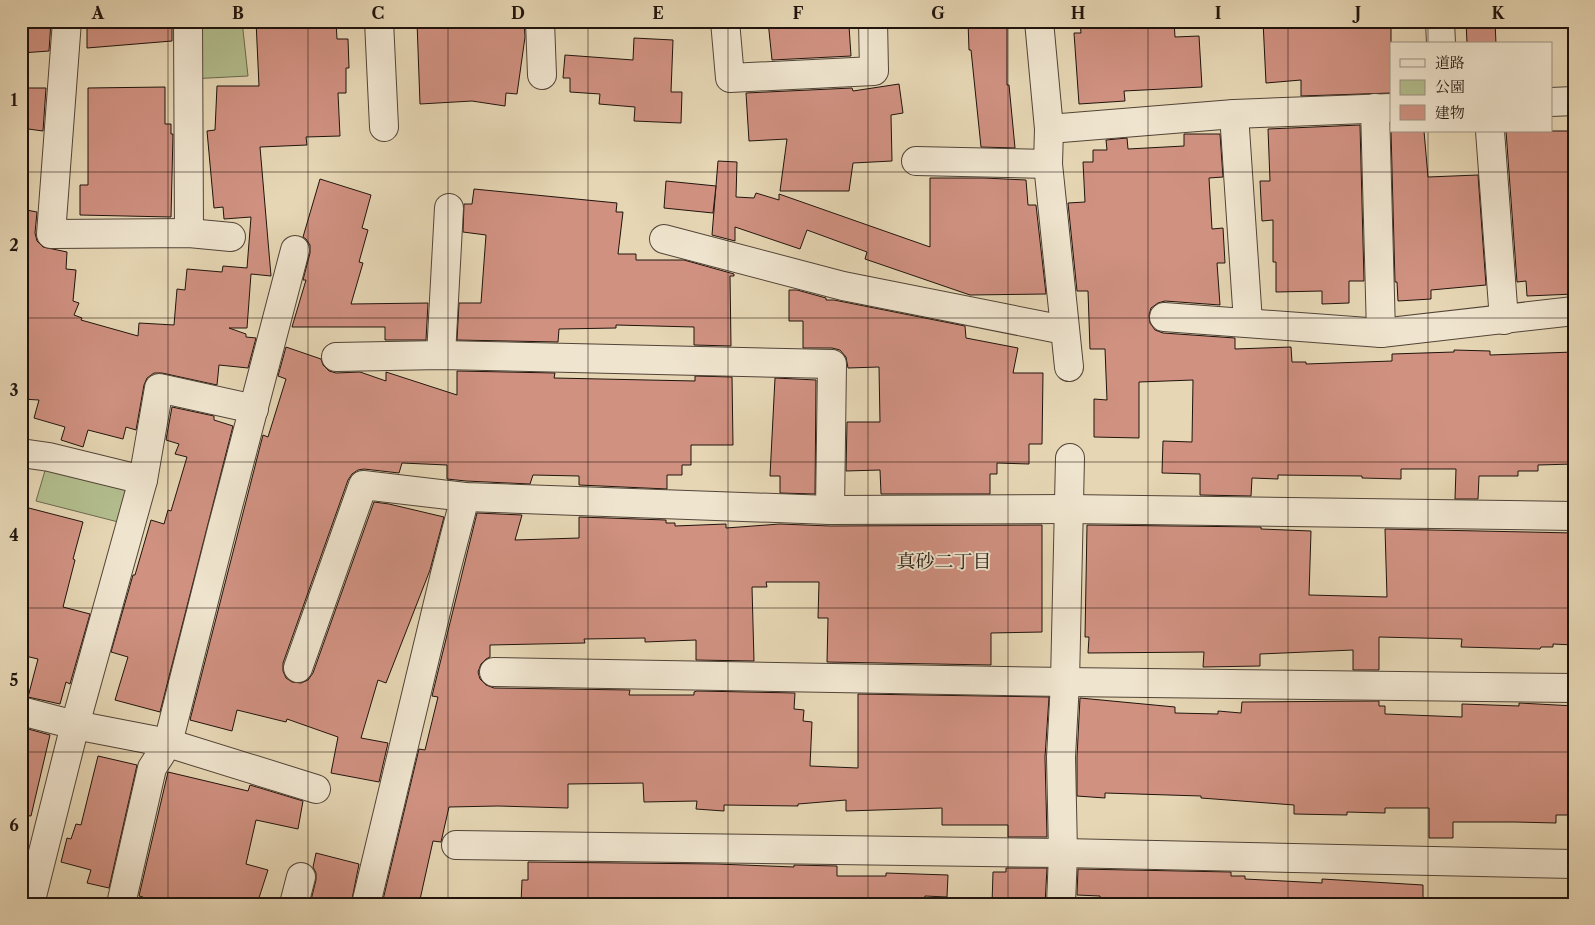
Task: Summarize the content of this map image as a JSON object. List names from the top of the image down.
{
  "districts": ["真砂二丁目"],
  "legend": ["道路", "公園", "建物"],
  "grid": {
    "columns": [
      "A",
      "B",
      "C",
      "D",
      "E",
      "F",
      "G",
      "H",
      "I",
      "J",
      "K"
    ],
    "rows": [
      "1",
      "2",
      "3",
      "4",
      "5",
      "6"
    ]
  }
}
